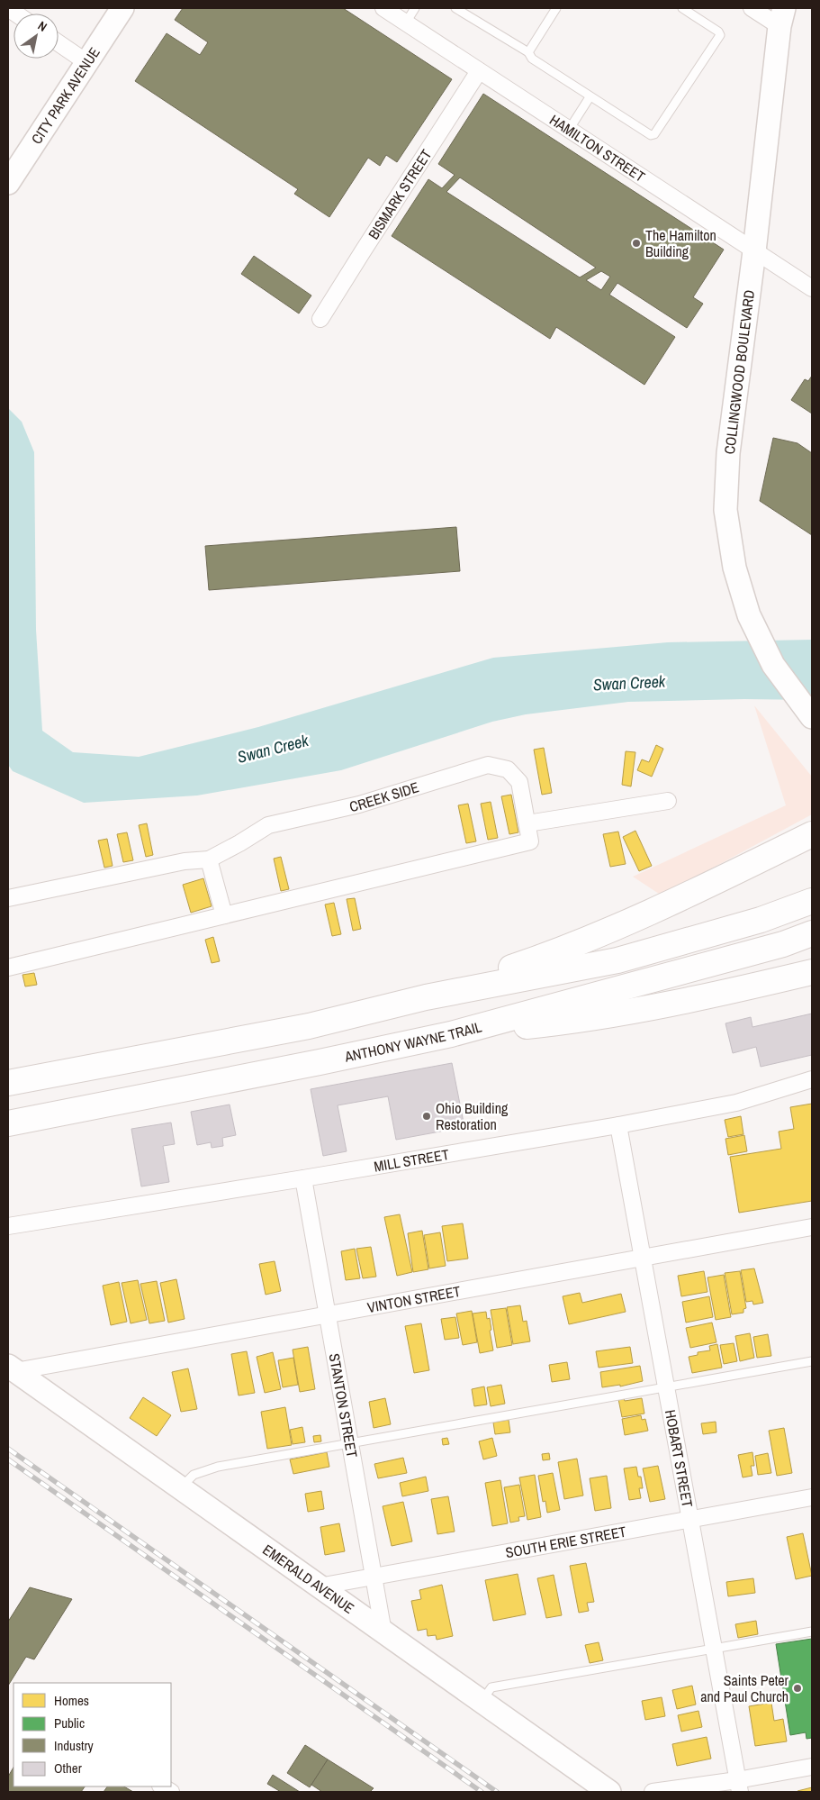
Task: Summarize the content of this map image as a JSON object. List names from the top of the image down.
{
  "streets": {
    "highway": ["ANTHONY WAYNE TRAIL"],
    "street": [
      "CITY PARK AVENUE",
      "HAMILTON STREET",
      "BISMARK STREET",
      "COLLINGWOOD BOULEVARD",
      "CREEK SIDE",
      "MILL STREET",
      "VINTON STREET",
      "STANTON STREET",
      "HOBART STREET",
      "SOUTH ERIE STREET",
      "EMERALD AVENUE"
    ]
  },
  "crossings": [
    ["HAMILTON STREET", "BISMARK STREET"],
    ["HAMILTON STREET", "COLLINGWOOD BOULEVARD"],
    ["MILL STREET", "STANTON STREET"],
    ["MILL STREET", "HOBART STREET"],
    ["VINTON STREET", "STANTON STREET"],
    ["VINTON STREET", "HOBART STREET"],
    ["VINTON STREET", "EMERALD AVENUE"],
    ["STANTON STREET", "SOUTH ERIE STREET"],
    ["STANTON STREET", "EMERALD AVENUE"],
    ["HOBART STREET", "SOUTH ERIE STREET"],
    ["SOUTH ERIE STREET", "EMERALD AVENUE"]
  ],
  "water": ["Swan Creek"],
  "places": ["The Hamilton Building", "Ohio Building Restoration", "Saints Peter and Paul Church"],
  "legend": [
    "Homes",
    "Public",
    "Industry",
    "Other"
  ],
  "north": "top right"
}
